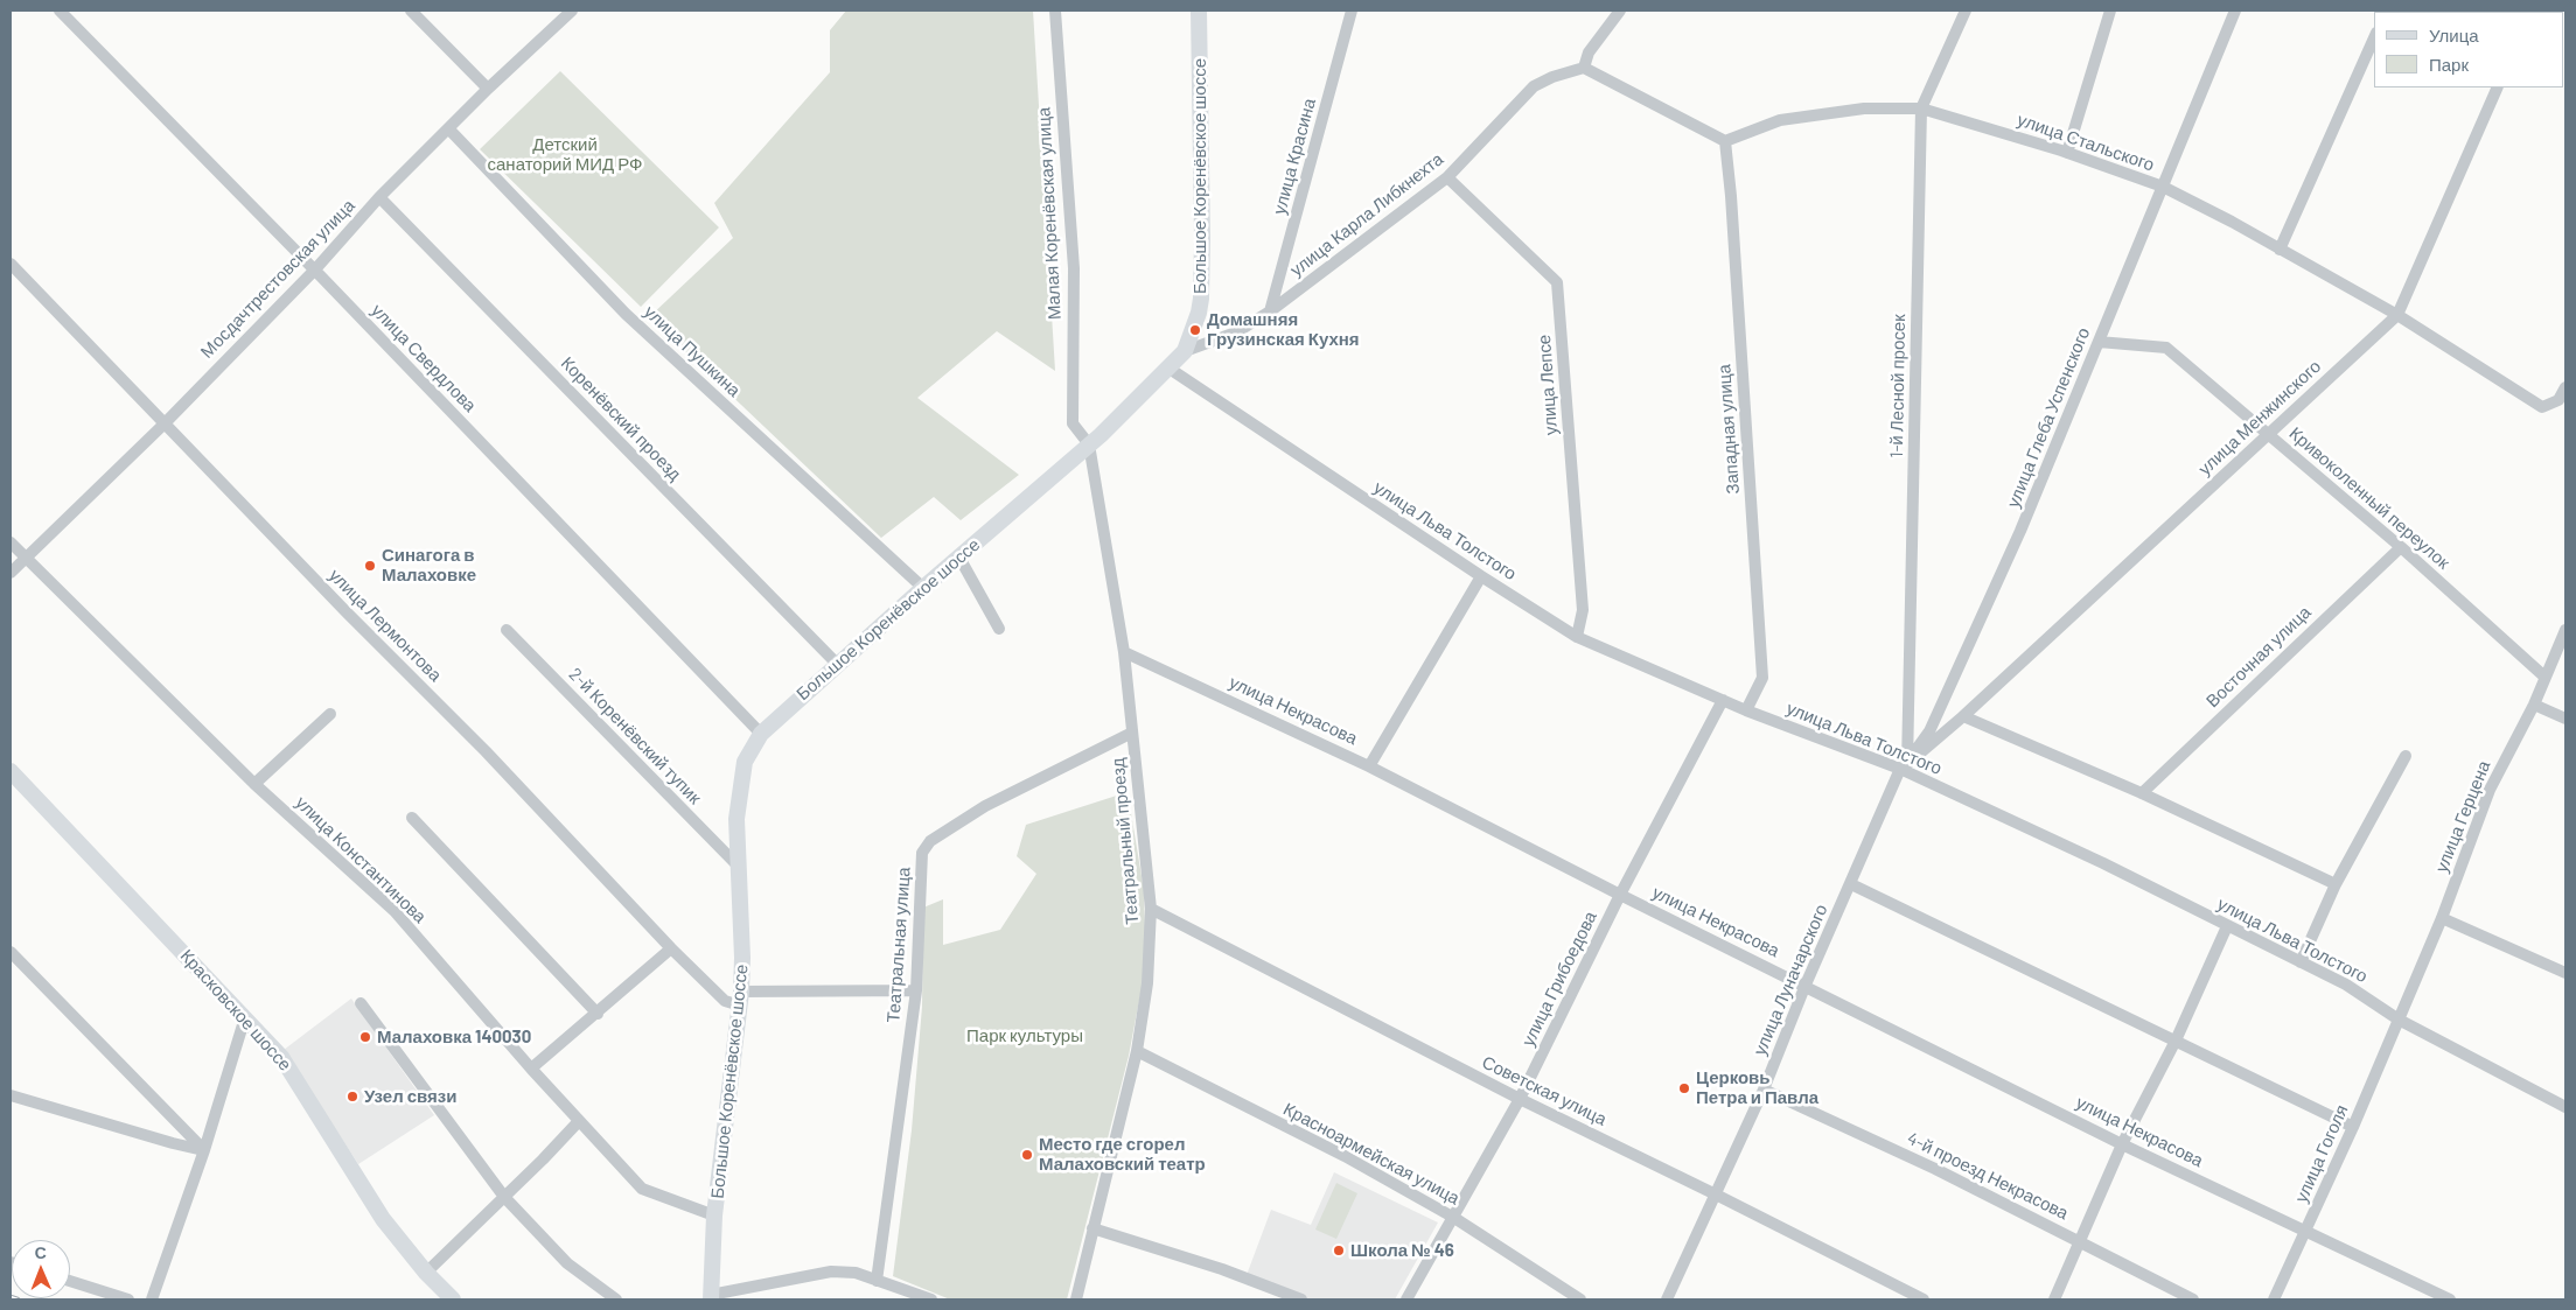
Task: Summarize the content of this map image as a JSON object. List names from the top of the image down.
{
  "streets": {
    "main road": ["Большое Коренёвское шоссе", "Красковское шоссе"],
    "street": [
      "улица Стальского",
      "улица Красина",
      "Малая Коренёвская улица",
      "улица Карла Либкнехта",
      "Мосдачтрестовская улица",
      "улица Пушкина",
      "улица Свердлова",
      "улица Лепсе",
      "1-й Лесной просек",
      "улица Глеба Успенского",
      "улица Менжинского",
      "Коренёвский проезд",
      "Западная улица",
      "Кривоколенный переулок",
      "улица Льва Толстого",
      "улица Лермонтова",
      "Восточная улица",
      "улица Некрасова",
      "2-й Коренёвский тупик",
      "улица Герцена",
      "Театральный проезд",
      "улица Константинова",
      "Театральная улица",
      "улица Грибоедова",
      "улица Луначарского",
      "Советская улица",
      "Красноармейская улица",
      "улица Гоголя",
      "4-й проезд Некрасова"
    ]
  },
  "crossings": [
    ["улица Стальского", "1-й Лесной просек"],
    ["улица Стальского", "улица Глеба Успенского"],
    ["улица Стальского", "улица Менжинского"],
    ["улица Стальского", "Западная улица"],
    ["улица Красина", "улица Карла Либкнехта"],
    ["Большое Коренёвское шоссе", "Малая Коренёвская улица"],
    ["Большое Коренёвское шоссе", "улица Карла Либкнехта"],
    ["Большое Коренёвское шоссе", "улица Пушкина"],
    ["Большое Коренёвское шоссе", "улица Свердлова"],
    ["Большое Коренёвское шоссе", "Коренёвский проезд"],
    ["Большое Коренёвское шоссе", "улица Льва Толстого"],
    ["Большое Коренёвское шоссе", "улица Лермонтова"],
    ["Большое Коренёвское шоссе", "2-й Коренёвский тупик"],
    ["Большое Коренёвское шоссе", "Театральный проезд"],
    ["Большое Коренёвское шоссе", "улица Константинова"],
    ["Малая Коренёвская улица", "Театральный проезд"],
    ["улица Карла Либкнехта", "улица Лепсе"],
    ["Мосдачтрестовская улица", "улица Пушкина"],
    ["Мосдачтрестовская улица", "улица Свердлова"],
    ["Мосдачтрестовская улица", "Коренёвский проезд"],
    ["Мосдачтрестовская улица", "улица Лермонтова"],
    ["Мосдачтрестовская улица", "улица Константинова"],
    ["улица Лепсе", "улица Льва Толстого"],
    ["1-й Лесной просек", "улица Глеба Успенского"],
    ["1-й Лесной просек", "улица Льва Толстого"],
    ["1-й Лесной просек", "улица Луначарского"],
    ["улица Глеба Успенского", "Кривоколенный переулок"],
    ["улица Глеба Успенского", "улица Льва Толстого"],
    ["улица Глеба Успенского", "улица Луначарского"],
    ["улица Менжинского", "Кривоколенный переулок"],
    ["Западная улица", "улица Льва Толстого"],
    ["Кривоколенный переулок", "Восточная улица"],
    ["Кривоколенный переулок", "улица Герцена"],
    ["улица Льва Толстого", "улица Герцена"],
    ["улица Льва Толстого", "улица Грибоедова"],
    ["улица Льва Толстого", "улица Луначарского"],
    ["улица Льва Толстого", "улица Гоголя"],
    ["улица Некрасова", "Театральный проезд"],
    ["улица Некрасова", "улица Грибоедова"],
    ["улица Некрасова", "улица Луначарского"],
    ["улица Некрасова", "улица Гоголя"],
    ["улица Герцена", "улица Гоголя"],
    ["Театральный проезд", "Театральная улица"],
    ["Театральный проезд", "Советская улица"],
    ["Театральный проезд", "Красноармейская улица"],
    ["улица Грибоедова", "Советская улица"],
    ["улица Грибоедова", "Красноармейская улица"],
    ["улица Луначарского", "Советская улица"],
    ["улица Луначарского", "4-й проезд Некрасова"]
  ],
  "parks": ["Детский санаторий МИД РФ", "Парк культуры"],
  "places": [
    "Домашняя Грузинская Кухня",
    "Синагога в Малаховке",
    "Малаховка 140030",
    "Церковь Петра и Павла",
    "Узел связи",
    "Место где сгорел Малаховский театр",
    "Школа № 46"
  ],
  "legend": ["Улица", "Парк"],
  "north": "top"
}
